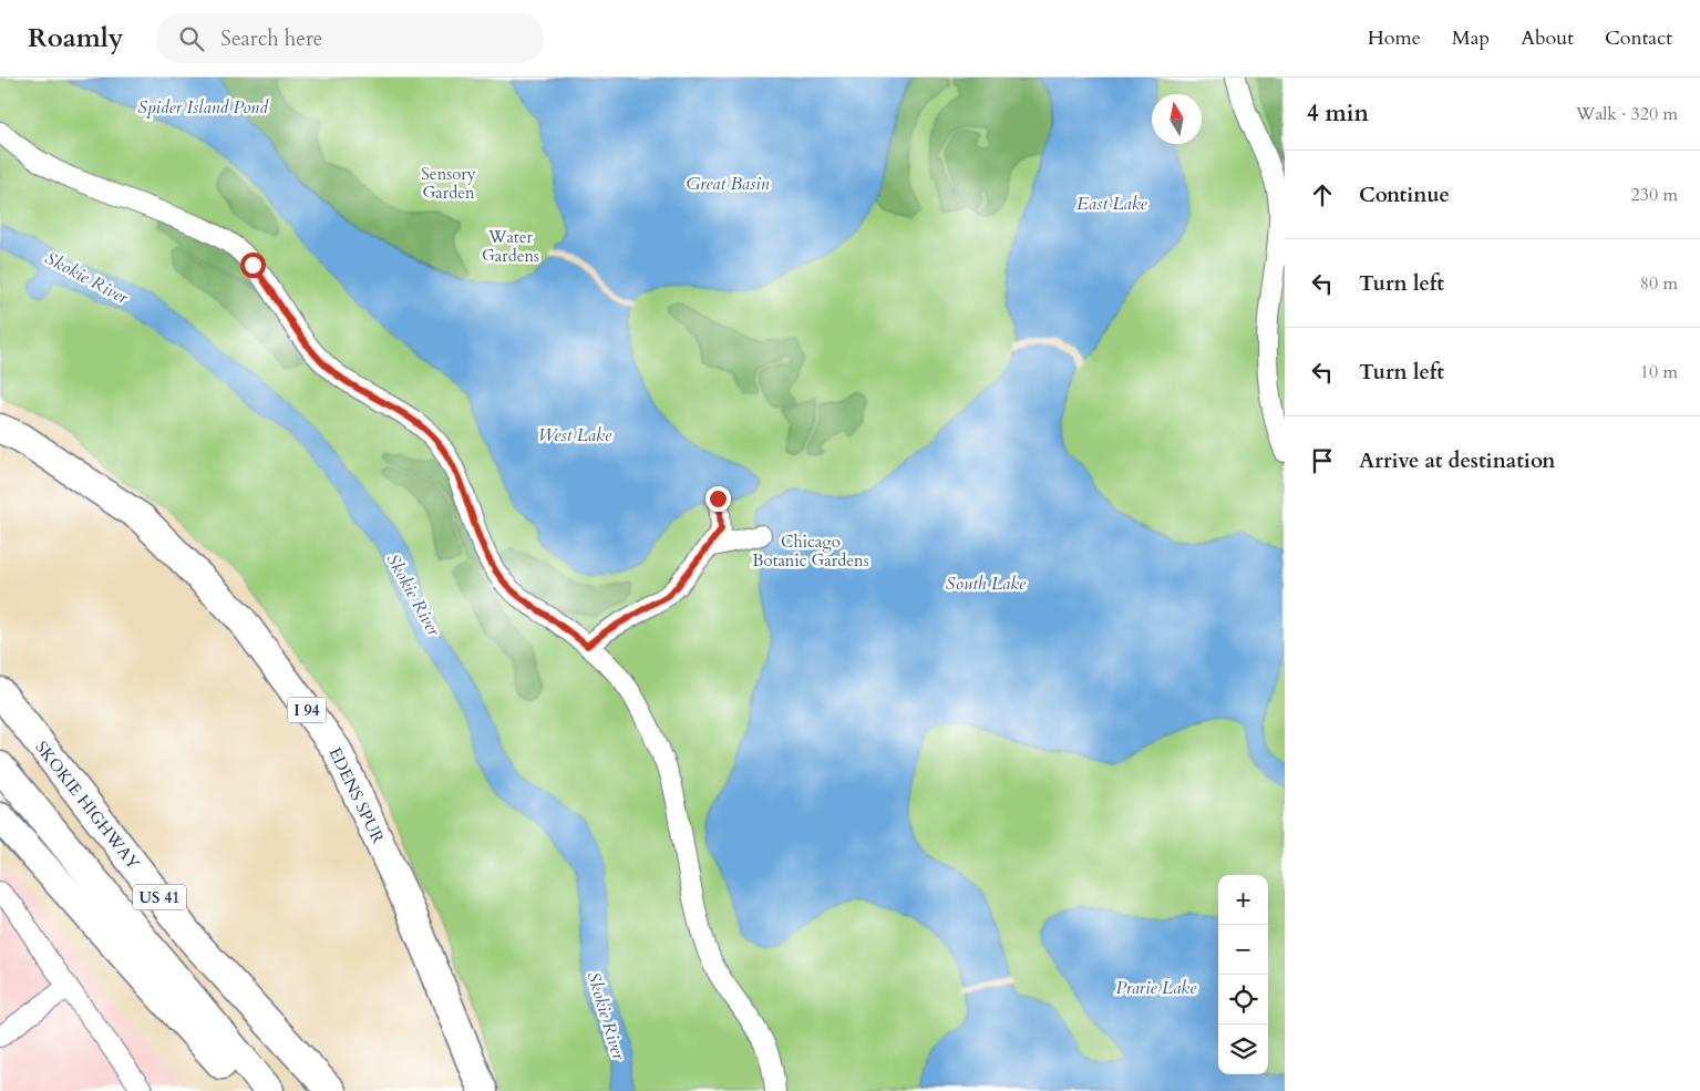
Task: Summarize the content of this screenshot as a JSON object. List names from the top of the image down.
{
  "streets": {
    "highway": [
      "I 94",
      "EDENS SPUR",
      "SKOKIE HIGHWAY",
      "US 41"
    ]
  },
  "water": [
    "Spider Island Pond",
    "Great Basin",
    "East Lake",
    "Skokie River",
    "West Lake",
    "South Lake",
    "Prarie Lake"
  ],
  "parks": ["Sensory Garden", "Water Gardens", "Chicago Botanic Gardens"],
  "north": "top",
  "page": {
    "header": "Roamly",
    "search": "Search here",
    "nav": [
      "Home",
      "Map",
      "About",
      "Contact"
    ],
    "heading": ["4 min", "Walk · 320 m"],
    "list": [
      ["Continue", "230 m"],
      ["Turn left", "80 m"],
      ["Turn left", "10 m"],
      "Arrive at destination"
    ],
    "map_buttons": ["+", "−"]
  }
}
